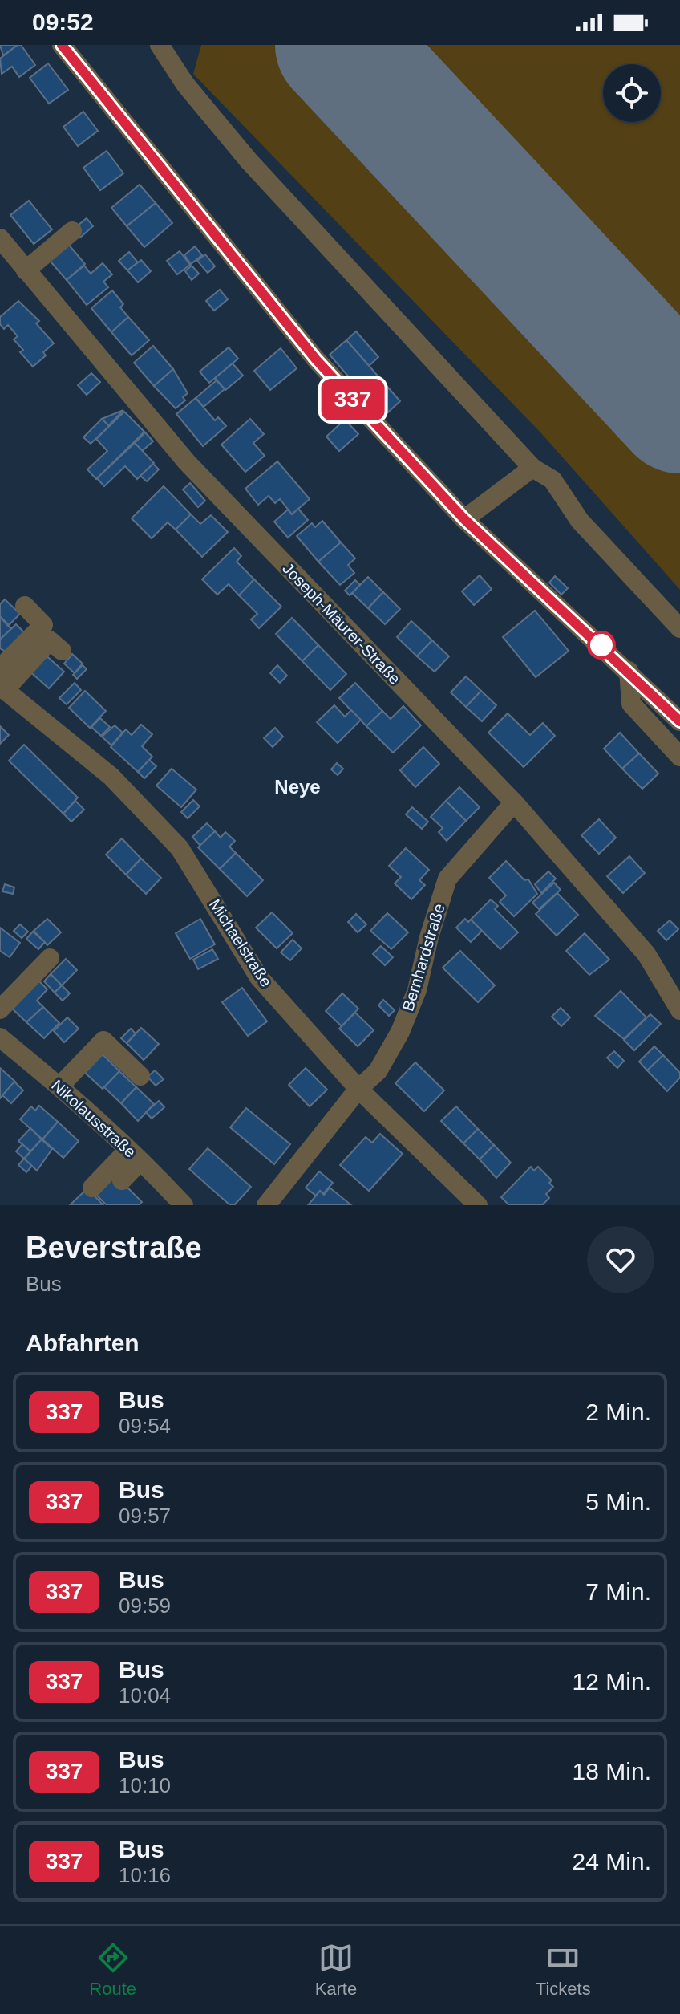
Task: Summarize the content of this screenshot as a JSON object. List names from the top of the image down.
{
  "streets": {
    "street": [
      "Joseph-Mäurer-Straße",
      "Michaelstraße",
      "Bernhardstraße",
      "Nikolausstraße"
    ]
  },
  "crossings": [
    ["Joseph-Mäurer-Straße", "Bernhardstraße"],
    ["Michaelstraße", "Bernhardstraße"]
  ],
  "districts": ["Neye"],
  "lines": ["bus line 337"],
  "page": {
    "status": "09:52",
    "on_map": "337",
    "heading": [
      ["Beverstraße", "Bus"],
      "Abfahrten"
    ],
    "list": [
      {
        "mark": "337",
        "name": "Bus",
        "note": "09:54",
        "value": "2 Min."
      },
      {
        "mark": "337",
        "name": "Bus",
        "note": "09:57",
        "value": "5 Min."
      },
      {
        "mark": "337",
        "name": "Bus",
        "note": "09:59",
        "value": "7 Min."
      },
      {
        "mark": "337",
        "name": "Bus",
        "note": "10:04",
        "value": "12 Min."
      },
      {
        "mark": "337",
        "name": "Bus",
        "note": "10:10",
        "value": "18 Min."
      },
      {
        "mark": "337",
        "name": "Bus",
        "note": "10:16",
        "value": "24 Min."
      }
    ],
    "tabs": ["Route", "Karte", "Tickets"]
  }
}
